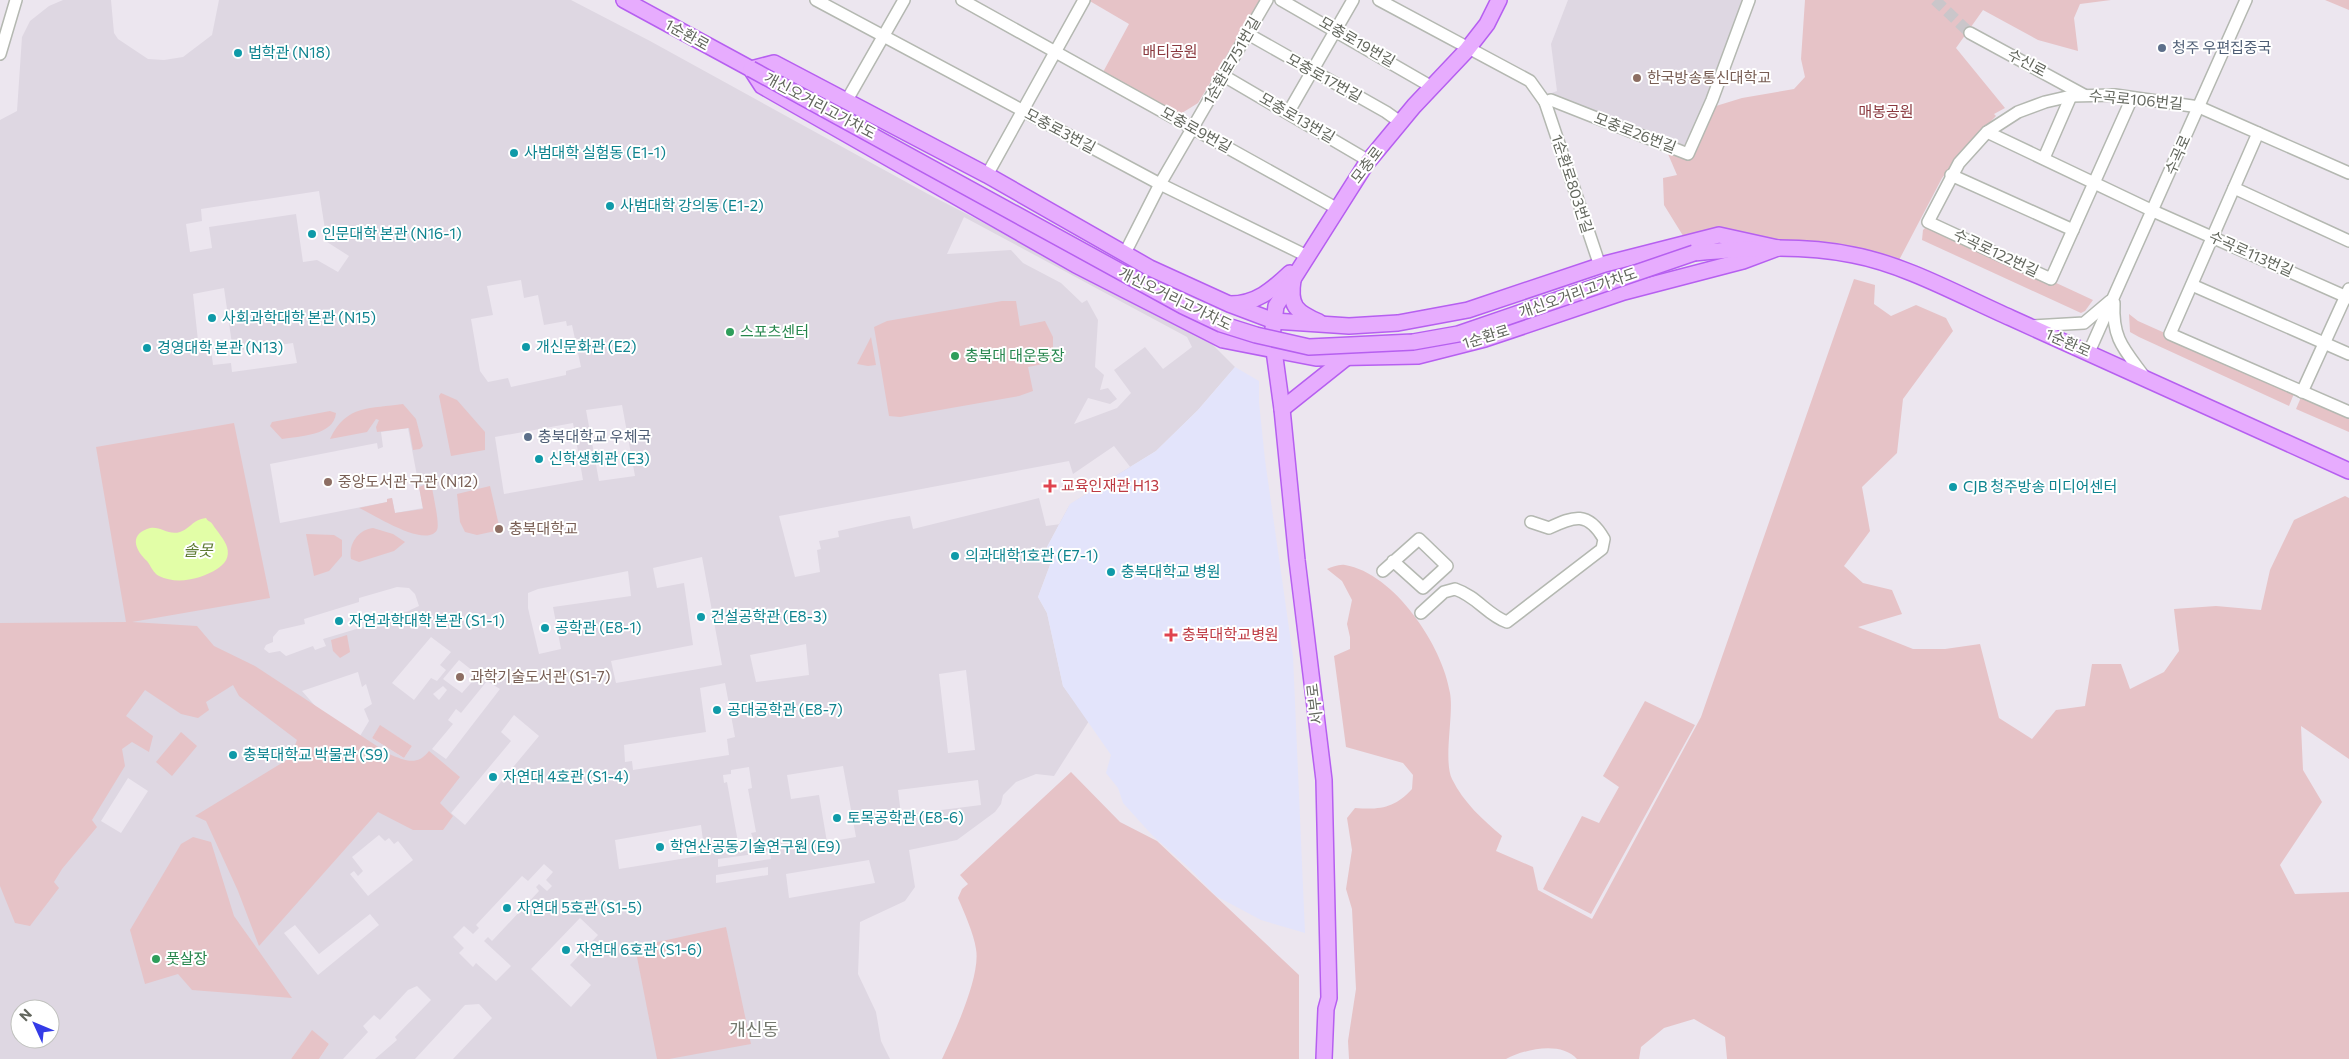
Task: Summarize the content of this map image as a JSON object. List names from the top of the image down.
{
  "streets": {
    "main road": [
      "1순환로",
      "개신오거리고가차도",
      "모충로",
      "서부로"
    ],
    "street": [
      "모충로19번길",
      "1순환로751번길",
      "수신로",
      "모충로17번길",
      "수곡로106번길",
      "모충로13번길",
      "모충로9번길",
      "모충로3번길",
      "모충로26번길",
      "수곡로",
      "1순환로803번길",
      "수곡로122번길",
      "수곡로113번길"
    ]
  },
  "crossings": [
    ["1순환로", "개신오거리고가차도"],
    ["1순환로", "수곡로"],
    ["1순환로", "모충로"],
    ["1순환로", "서부로"],
    ["모충로19번길", "모충로"],
    ["1순환로751번길", "모충로17번길"],
    ["1순환로751번길", "모충로13번길"],
    ["1순환로751번길", "모충로9번길"],
    ["1순환로751번길", "모충로3번길"],
    ["수신로", "수곡로106번길"],
    ["모충로17번길", "모충로"],
    ["수곡로106번길", "수곡로"],
    ["수곡로106번길", "수곡로122번길"],
    ["수곡로106번길", "수곡로113번길"],
    ["모충로13번길", "모충로"],
    ["모충로9번길", "모충로"],
    ["모충로3번길", "모충로"],
    ["모충로26번길", "1순환로803번길"],
    ["수곡로", "수곡로113번길"],
    ["모충로", "서부로"],
    ["수곡로122번길", "수곡로113번길"]
  ],
  "districts": ["개신동"],
  "water": ["솔못"],
  "parks": ["배티공원", "매봉공원"],
  "places": {
    "other": [
      "청주 우편집중국",
      "법학관 (N18)",
      "한국방송통신대학교",
      "사범대학 실험동 (E1-1)",
      "사범대학 강의동 (E1-2)",
      "인문대학 본관 (N16-1)",
      "사회과학대학 본관 (N15)",
      "스포츠센터",
      "개신문화관 (E2)",
      "경영대학 본관 (N13)",
      "충북대 대운동장",
      "충북대학교 우체국",
      "신학생회관 (E3)",
      "중앙도서관 구관 (N12)",
      "CJB 청주방송 미디어센터",
      "충북대학교",
      "의과대학1호관 (E7-1)",
      "충북대학교 병원",
      "건설공학관 (E8-3)",
      "자연과학대학 본관 (S1-1)",
      "공학관 (E8-1)",
      "과학기술도서관 (S1-7)",
      "공대공학관 (E8-7)",
      "충북대학교 박물관 (S9)",
      "자연대 4호관 (S1-4)",
      "토목공학관 (E8-6)",
      "학연산공동기술연구원 (E9)",
      "자연대 5호관 (S1-5)",
      "자연대 6호관 (S1-6)",
      "풋살장"
    ],
    "health": ["교육인재관 H13", "충북대학교병원"]
  },
  "north": "top left"
}
